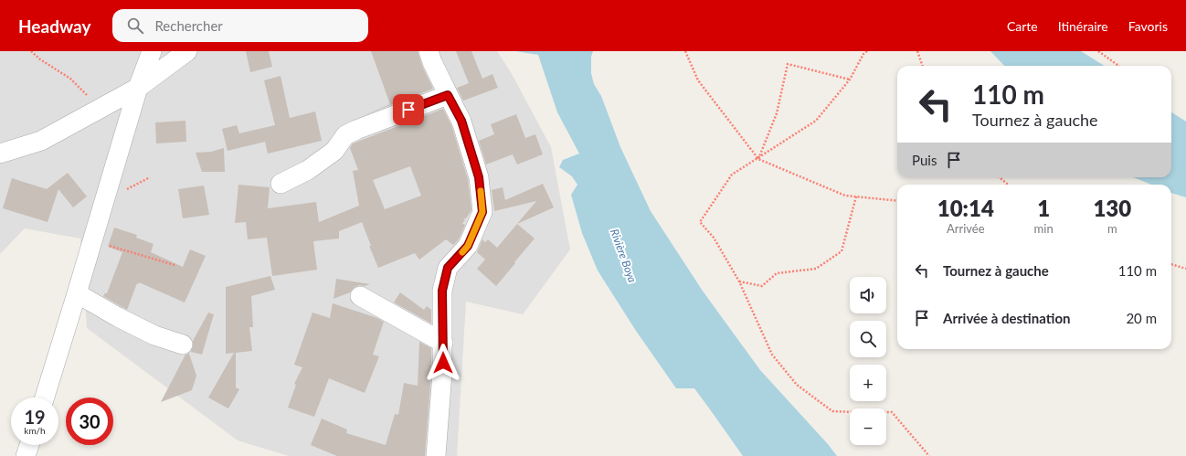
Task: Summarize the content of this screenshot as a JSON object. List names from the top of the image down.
{
  "water": ["Rivière Boya"],
  "page": {
    "header": "Headway",
    "search": "Rechercher",
    "nav": ["Carte", "Itinéraire", "Favoris"],
    "turn": ["110 m", "Tournez à gauche"],
    "then": "Puis",
    "eta": [
      "10:14",
      "Arrivée",
      "1",
      "min",
      "130",
      "m"
    ],
    "list": [
      {
        "name": "Tournez à gauche",
        "value": "110 m"
      },
      {
        "name": "Arrivée à destination",
        "value": "20 m"
      }
    ],
    "map_buttons": ["+", "−"],
    "speed": "19 km/h",
    "limit": "30"
  }
}
